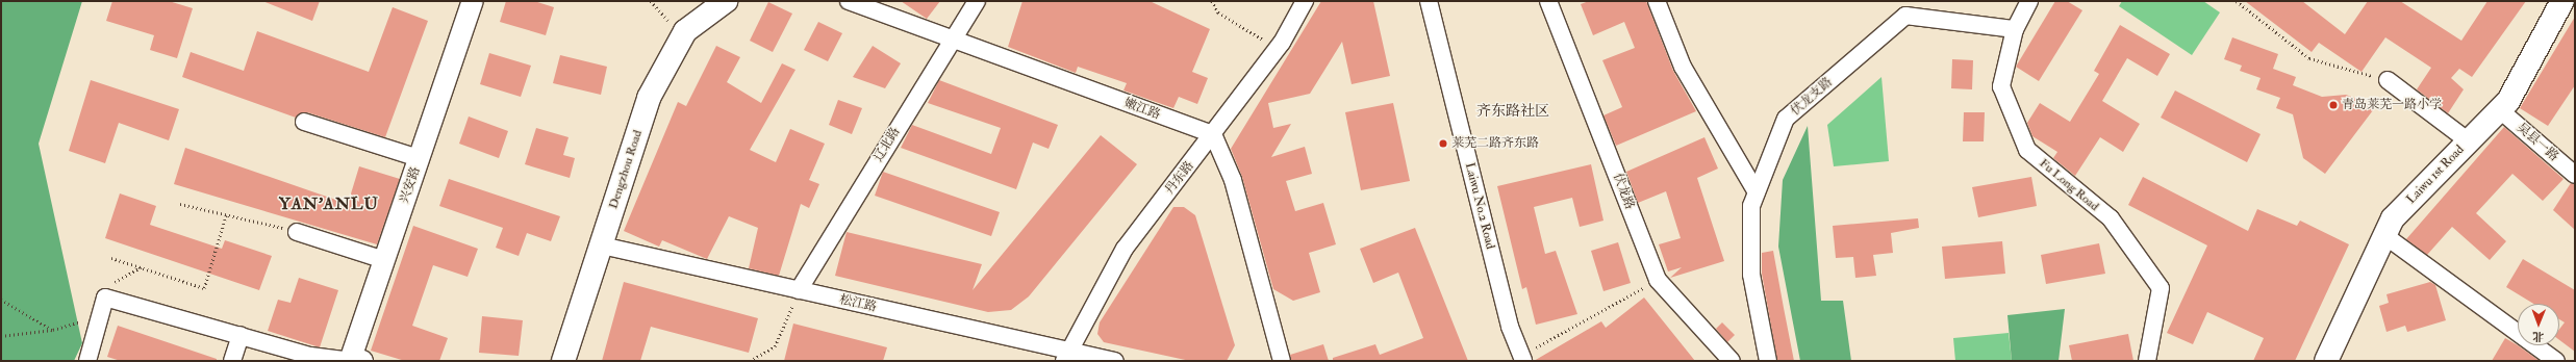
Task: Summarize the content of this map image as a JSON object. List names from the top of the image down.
{
  "streets": {
    "main road": ["Dengzhou Road", "Laiwu 1st Road"],
    "street": [
      "伏龙支路",
      "嫩江路",
      "吴县一路",
      "辽北路",
      "丹东路",
      "兴安路",
      "Fu Long Road",
      "伏龙路",
      "Laiwu No.2 Road",
      "松江路"
    ]
  },
  "crossings": [
    ["伏龙支路", "Fu Long Road"],
    ["嫩江路", "辽北路"],
    ["嫩江路", "丹东路"],
    ["吴县一路", "Laiwu 1st Road"],
    ["辽北路", "松江路"],
    ["Dengzhou Road", "松江路"],
    ["丹东路", "松江路"]
  ],
  "districts": ["齐东路社区", "YAN'ANLU"],
  "places": ["青岛莱芜一路小学", "莱芜二路齐东路"],
  "north": "bottom"
}
